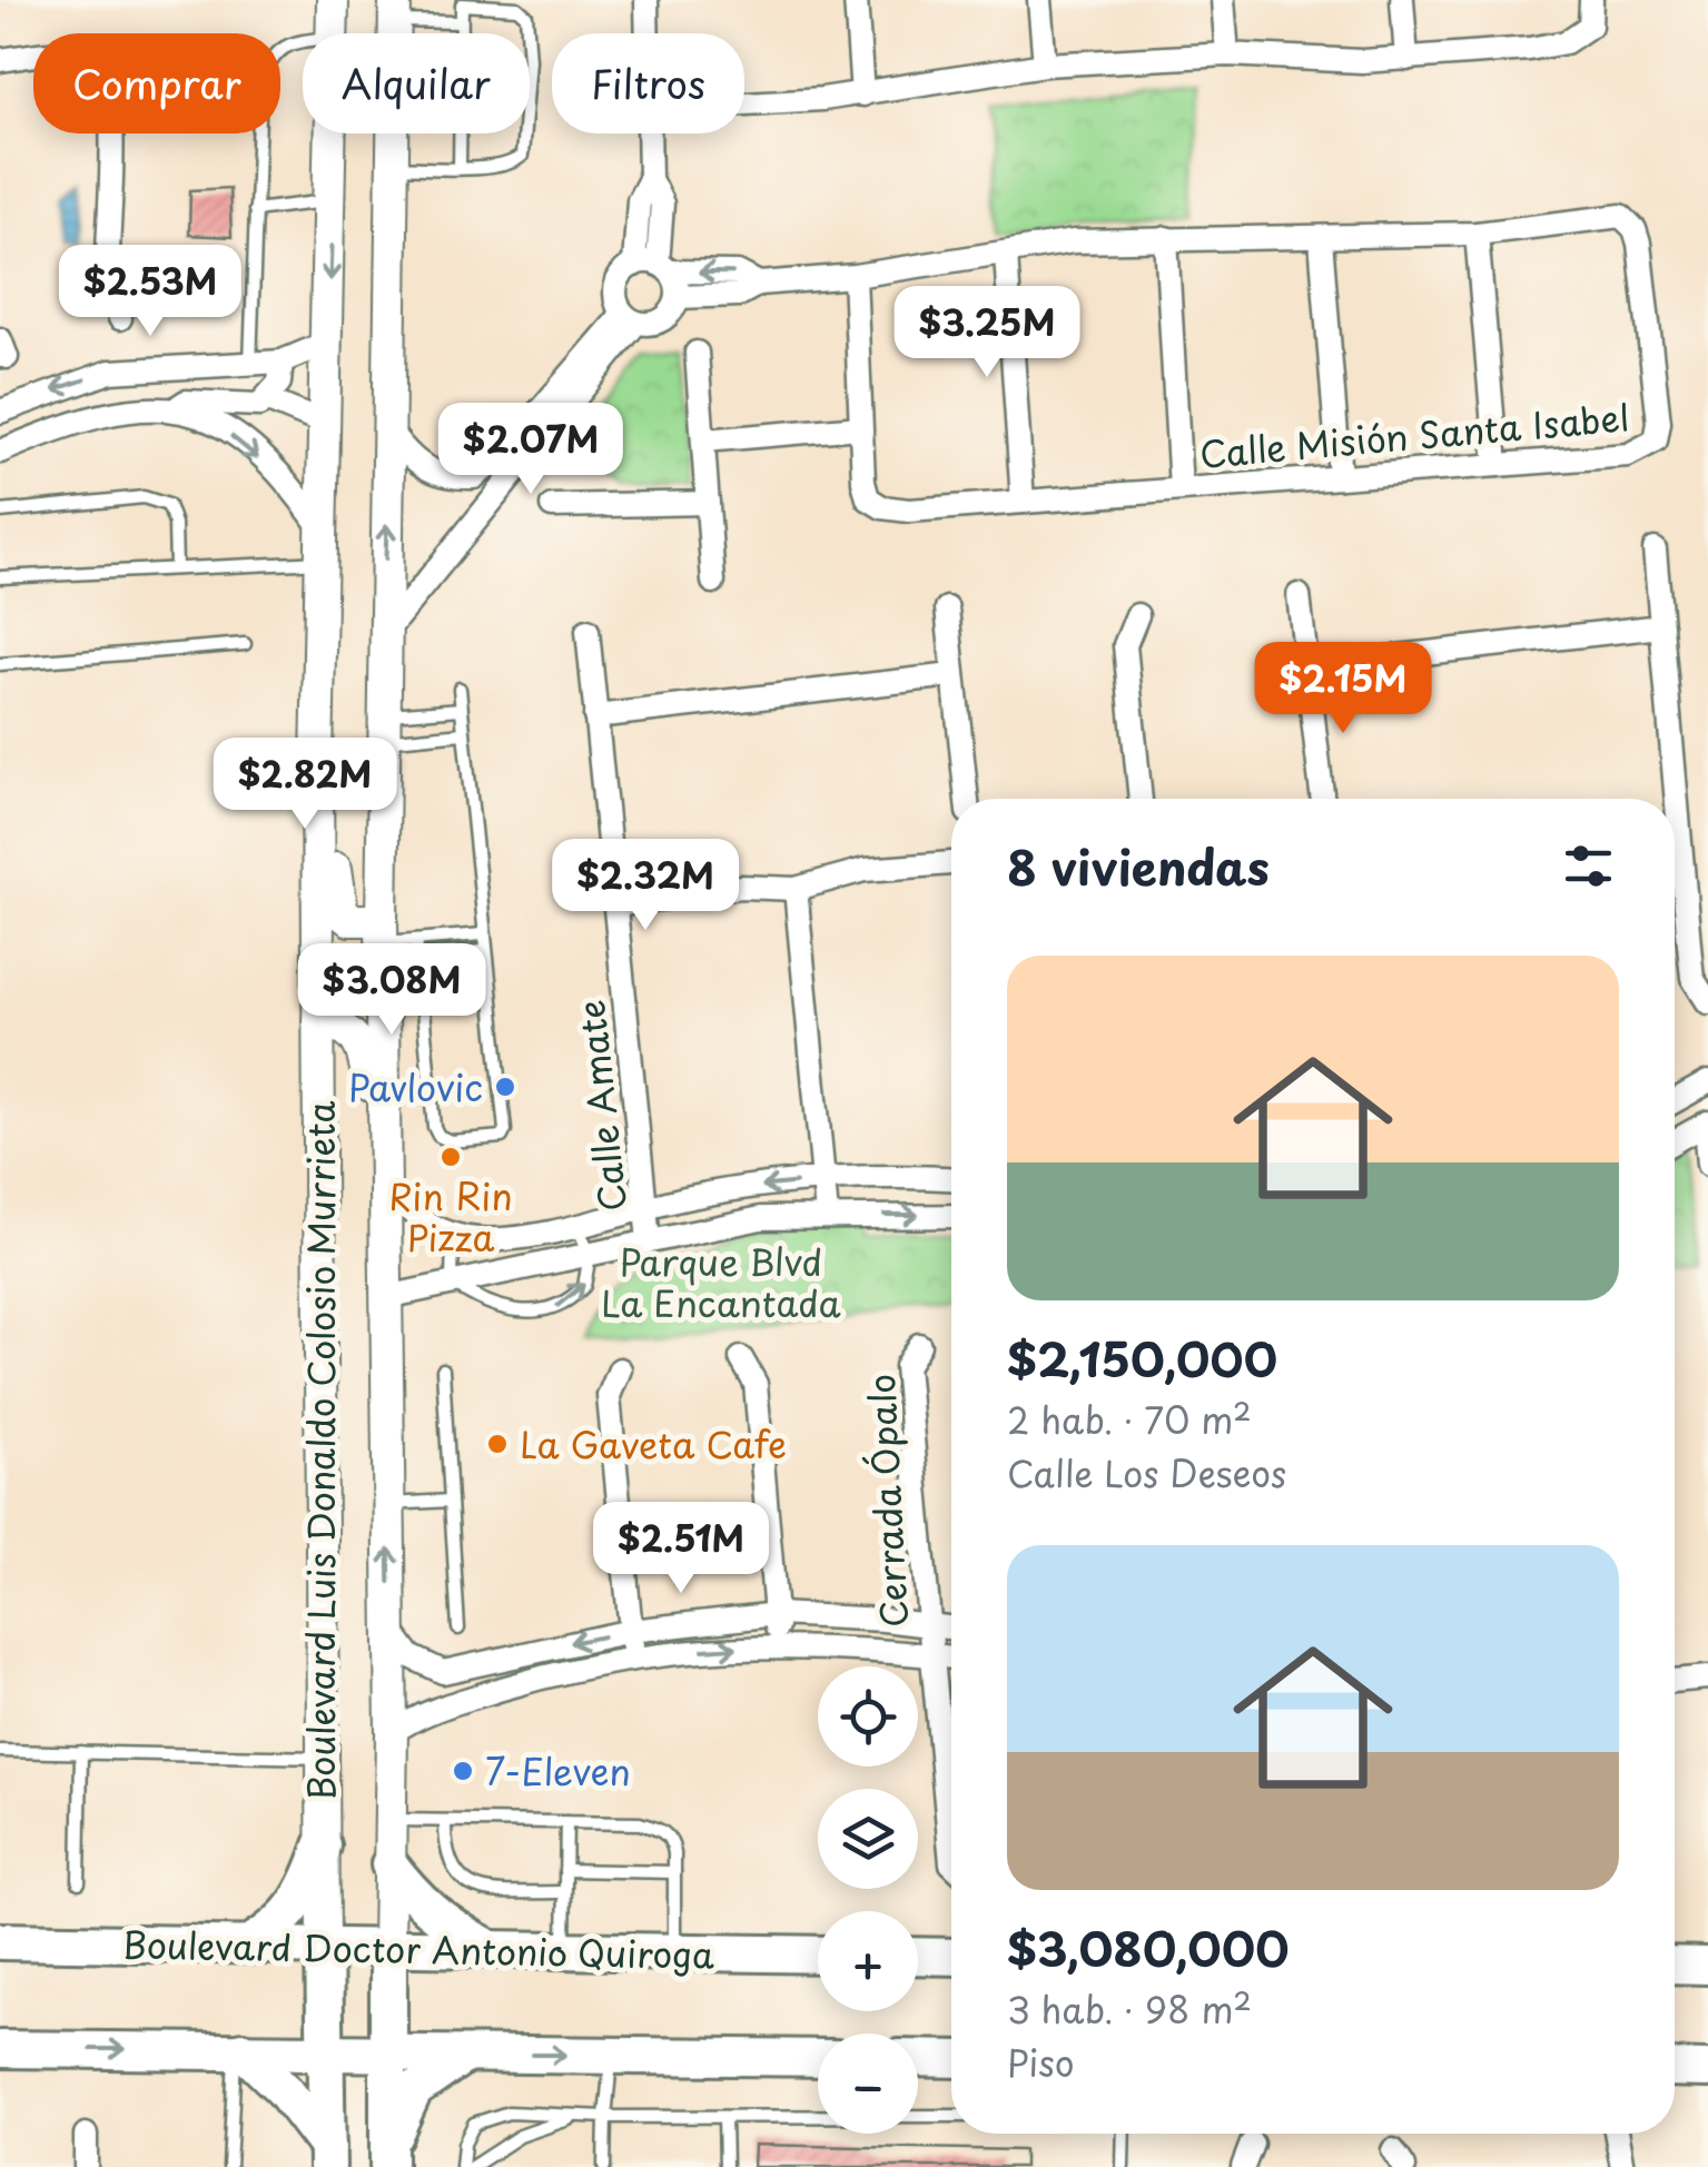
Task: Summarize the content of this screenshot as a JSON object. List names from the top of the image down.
{
  "streets": {
    "main road": ["Boulevard Luis Donaldo Colosio Murrieta", "Boulevard Doctor Antonio Quiroga"],
    "street": ["Calle Misión Santa Isabel", "Calle Amate", "Cerrada Ópalo"]
  },
  "crossings": [
    ["Boulevard Luis Donaldo Colosio Murrieta", "Boulevard Doctor Antonio Quiroga"]
  ],
  "parks": ["Parque Blvd La Encantada"],
  "places": [
    "Pavlovic",
    "Rin Rin Pizza",
    "La Gaveta Cafe",
    "7-Eleven"
  ],
  "page": {
    "chip": ["Comprar", "Alquilar", "Filtros"],
    "price": [
      "$2.53M",
      "$3.25M",
      "$2.07M",
      "$2.15M",
      "$2.82M",
      "$2.32M",
      "$3.08M",
      "$2.51M"
    ],
    "heading": "8 viviendas",
    "list": [
      {
        "name": "$2,150,000",
        "note": "2 hab. · 70 m² · Calle Los Deseos"
      },
      {
        "name": "$3,080,000",
        "note": "3 hab. · 98 m² · Piso"
      }
    ],
    "map_buttons": ["+", "−"]
  }
}
